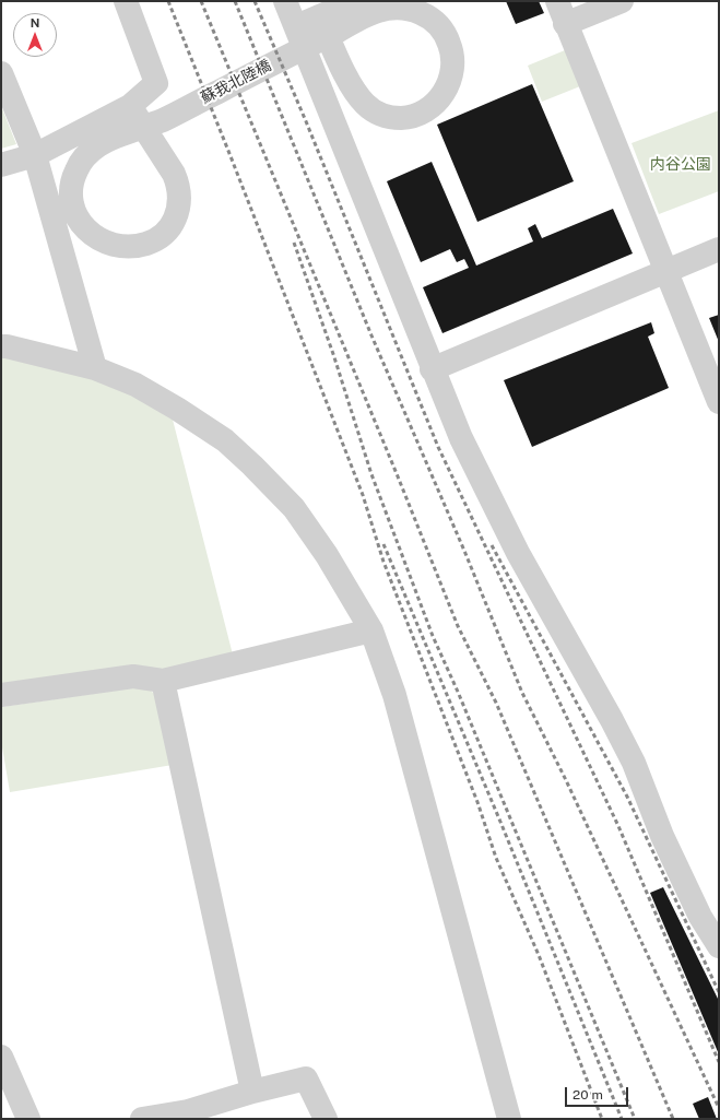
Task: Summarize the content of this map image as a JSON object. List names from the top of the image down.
{
  "streets": {
    "street": ["蘇我北陸橋"]
  },
  "parks": ["内谷公園"],
  "scale_bar": "20 m",
  "north": "top"
}
